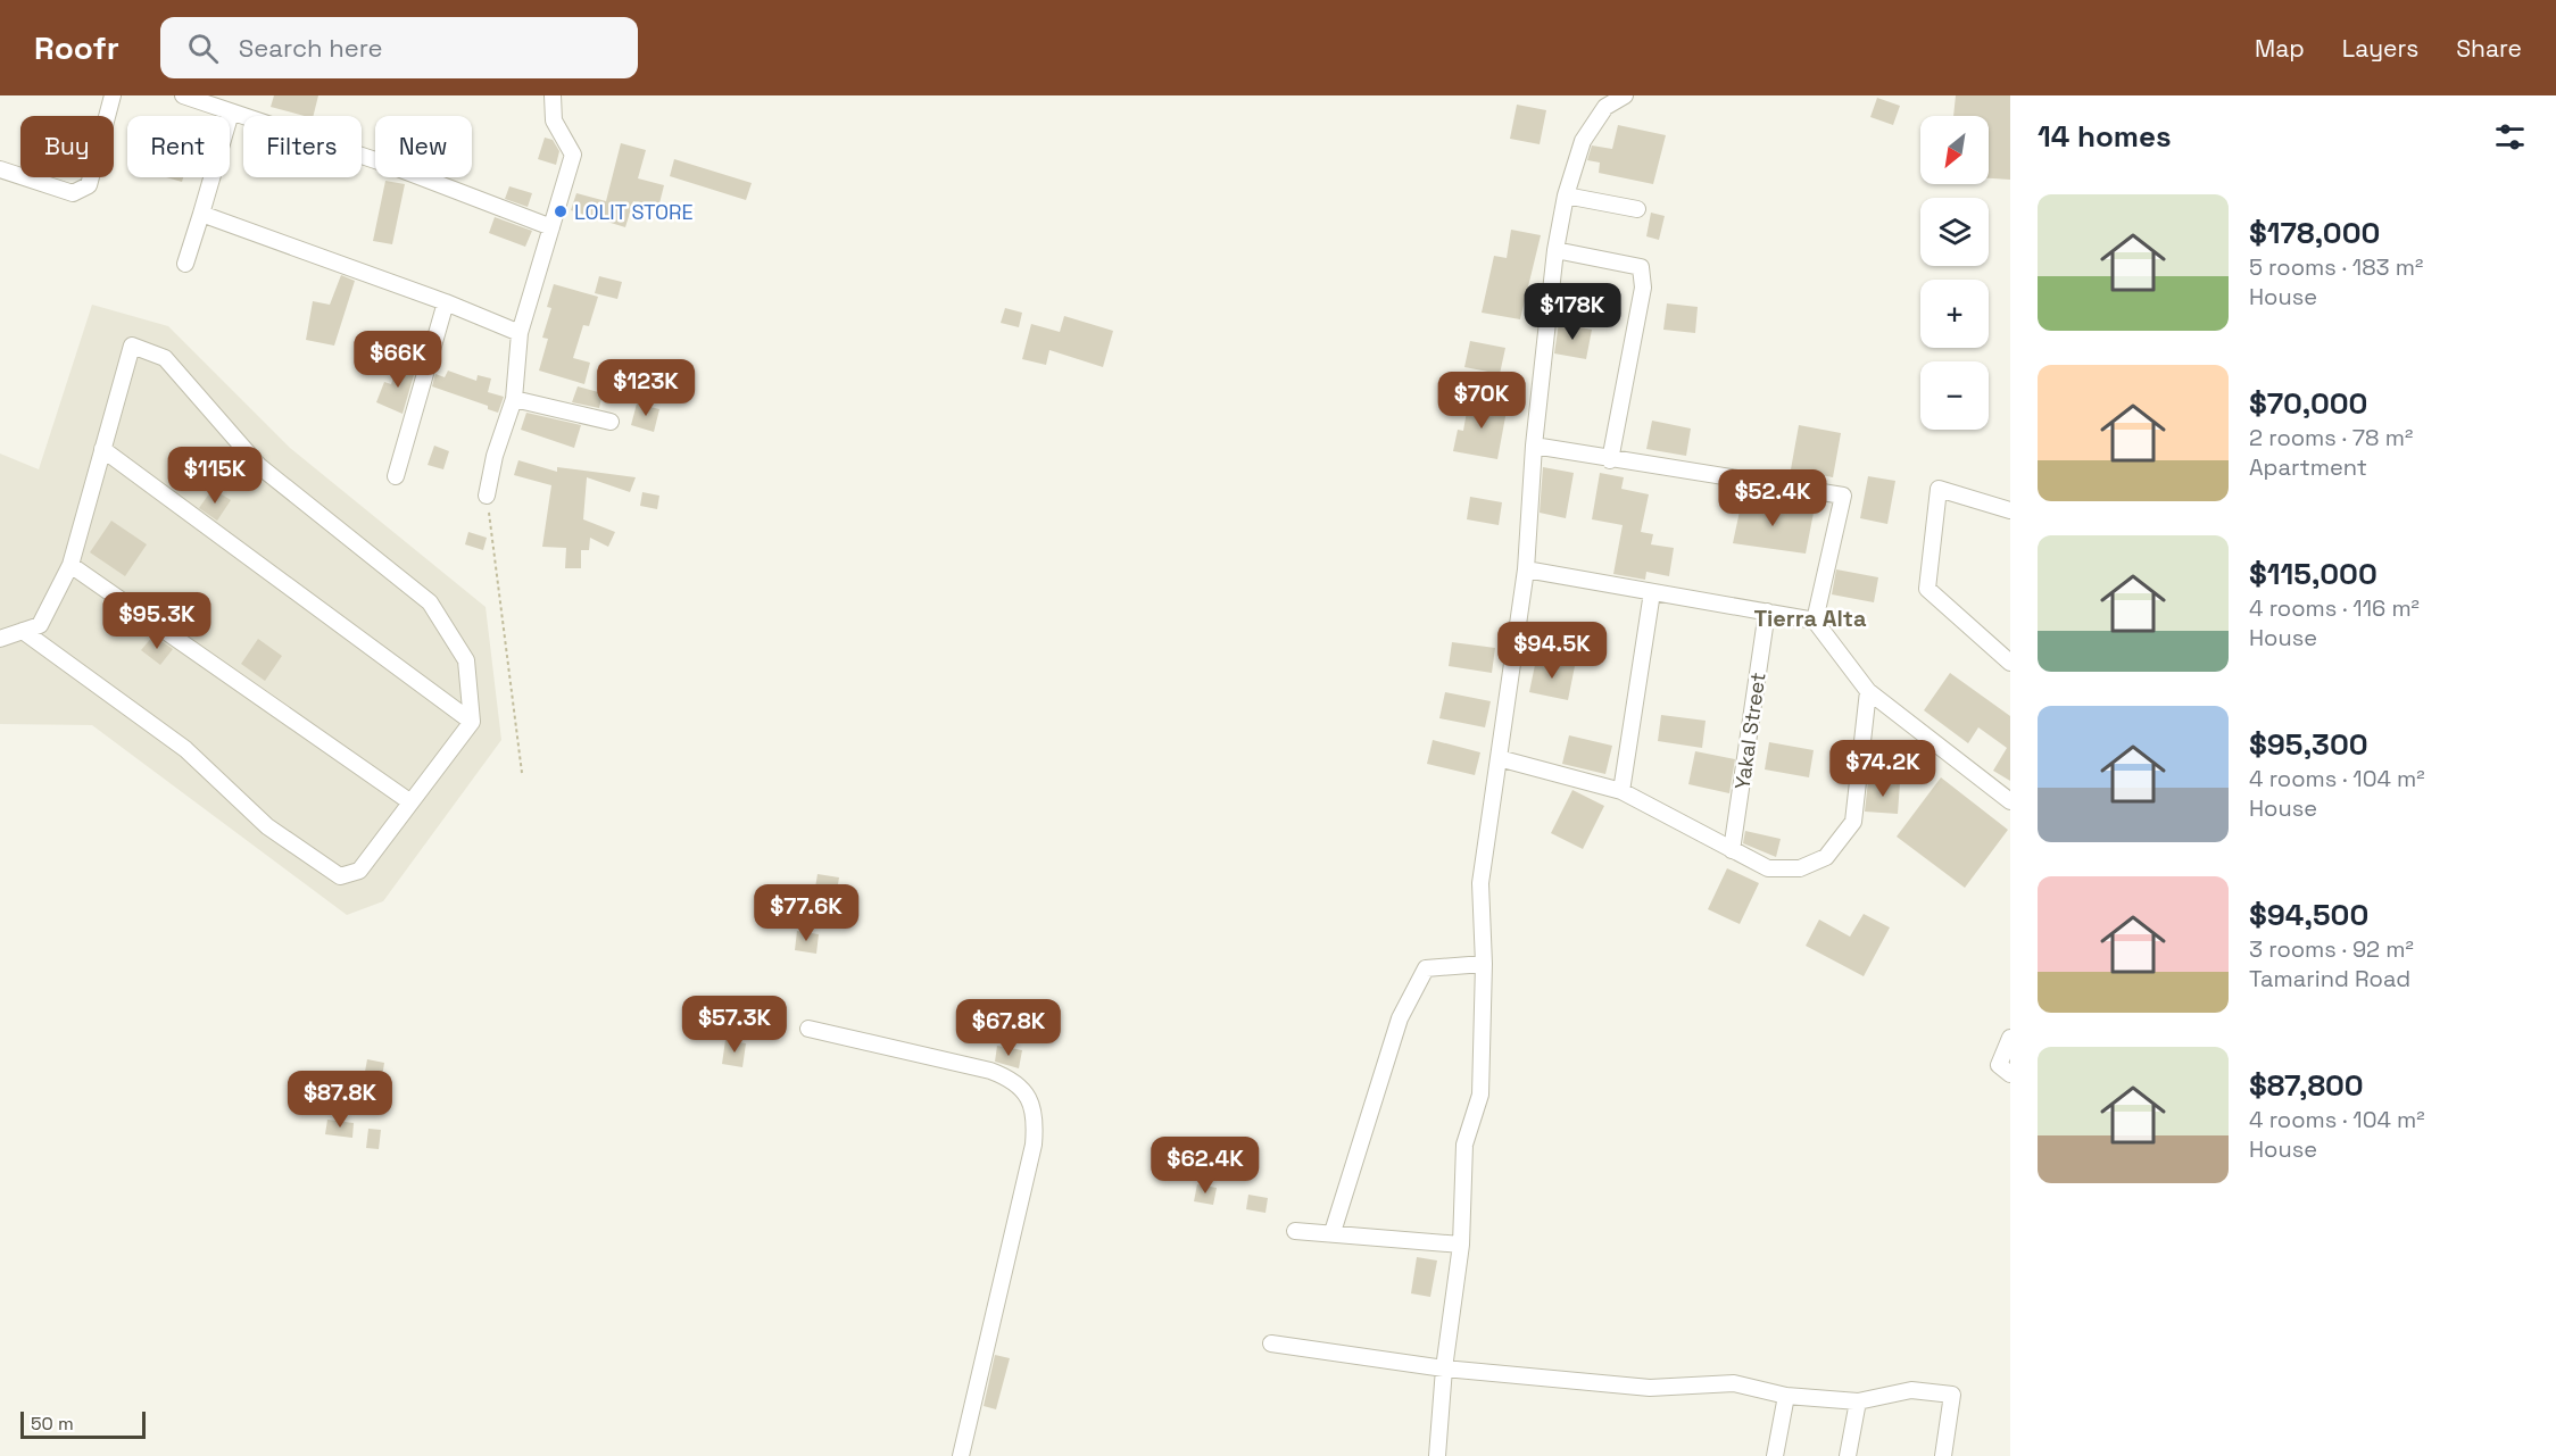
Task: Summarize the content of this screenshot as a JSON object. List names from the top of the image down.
{
  "streets": {
    "street": ["Yakal Street"]
  },
  "districts": ["Tierra Alta"],
  "places": ["LOLIT STORE"],
  "scale_bar": "50 m",
  "north": "bottom left",
  "page": {
    "header": "Roofr",
    "search": "Search here",
    "nav": ["Map", "Layers", "Share"],
    "heading": "14 homes",
    "map_buttons": ["+", "−"],
    "chip": [
      "Buy",
      "Rent",
      "Filters",
      "New"
    ],
    "list": [
      {
        "name": "$178,000",
        "note": "5 rooms · 183 m² · House"
      },
      {
        "name": "$70,000",
        "note": "2 rooms · 78 m² · Apartment"
      },
      {
        "name": "$115,000",
        "note": "4 rooms · 116 m² · House"
      },
      {
        "name": "$95,300",
        "note": "4 rooms · 104 m² · House"
      },
      {
        "name": "$94,500",
        "note": "3 rooms · 92 m² · Tamarind Road"
      },
      {
        "name": "$87,800",
        "note": "4 rooms · 104 m² · House"
      }
    ],
    "price": [
      "$178K",
      "$66K",
      "$123K",
      "$70K",
      "$115K",
      "$52.4K",
      "$95.3K",
      "$94.5K",
      "$74.2K",
      "$77.6K",
      "$57.3K",
      "$67.8K",
      "$87.8K",
      "$62.4K"
    ],
    "scale": "50 m"
  }
}
